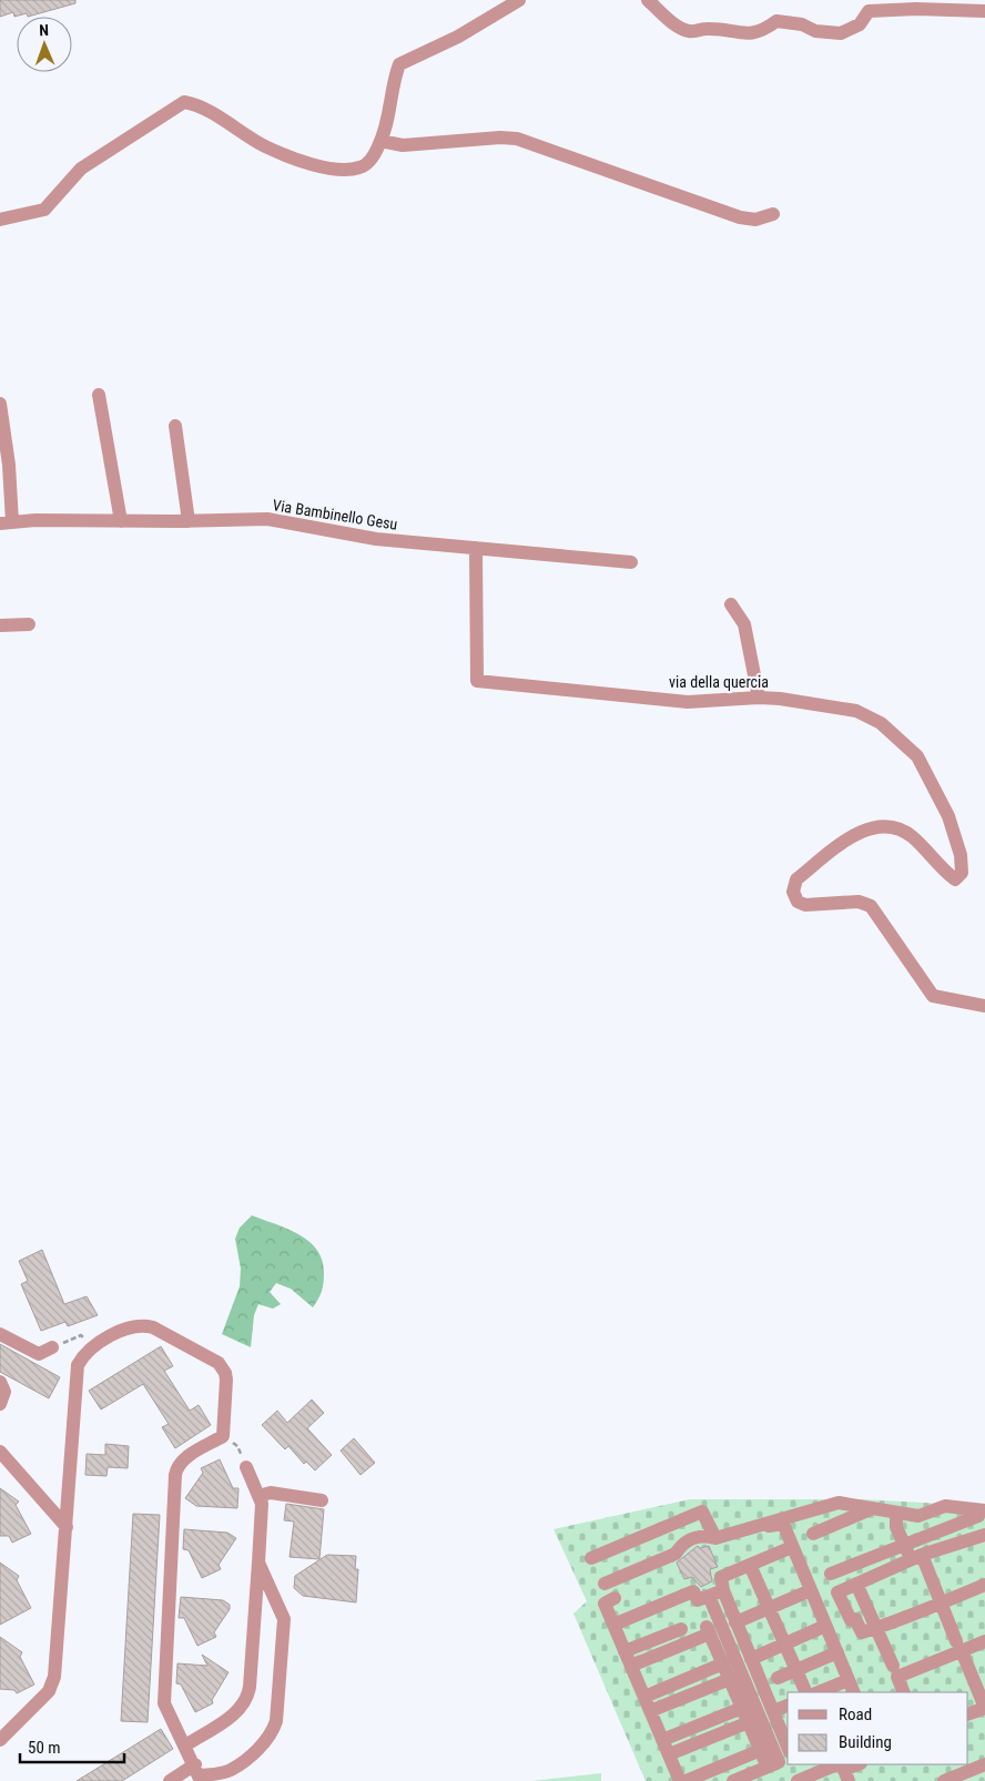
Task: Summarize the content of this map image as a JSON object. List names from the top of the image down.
{
  "streets": {
    "street": ["Via Bambinello Gesu", "via della quercia"]
  },
  "crossings": [
    ["Via Bambinello Gesu", "via della quercia"]
  ],
  "legend": ["Road", "Building"],
  "scale_bar": "50 m",
  "north": "top"
}
